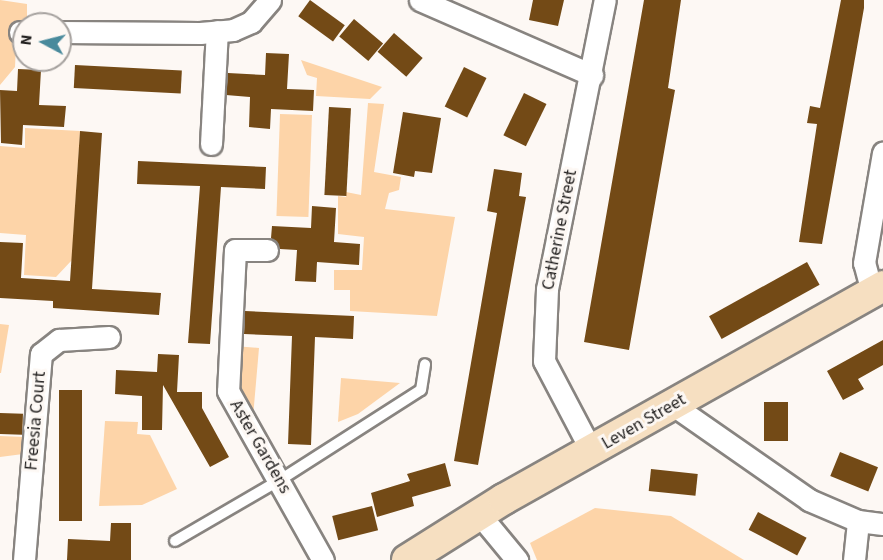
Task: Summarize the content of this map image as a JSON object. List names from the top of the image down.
{
  "streets": {
    "street": [
      "Catherine Street",
      "Freesia Court",
      "Leven Street",
      "Aster Gardens"
    ]
  },
  "crossings": [
    ["Catherine Street", "Leven Street"]
  ],
  "north": "left"
}
